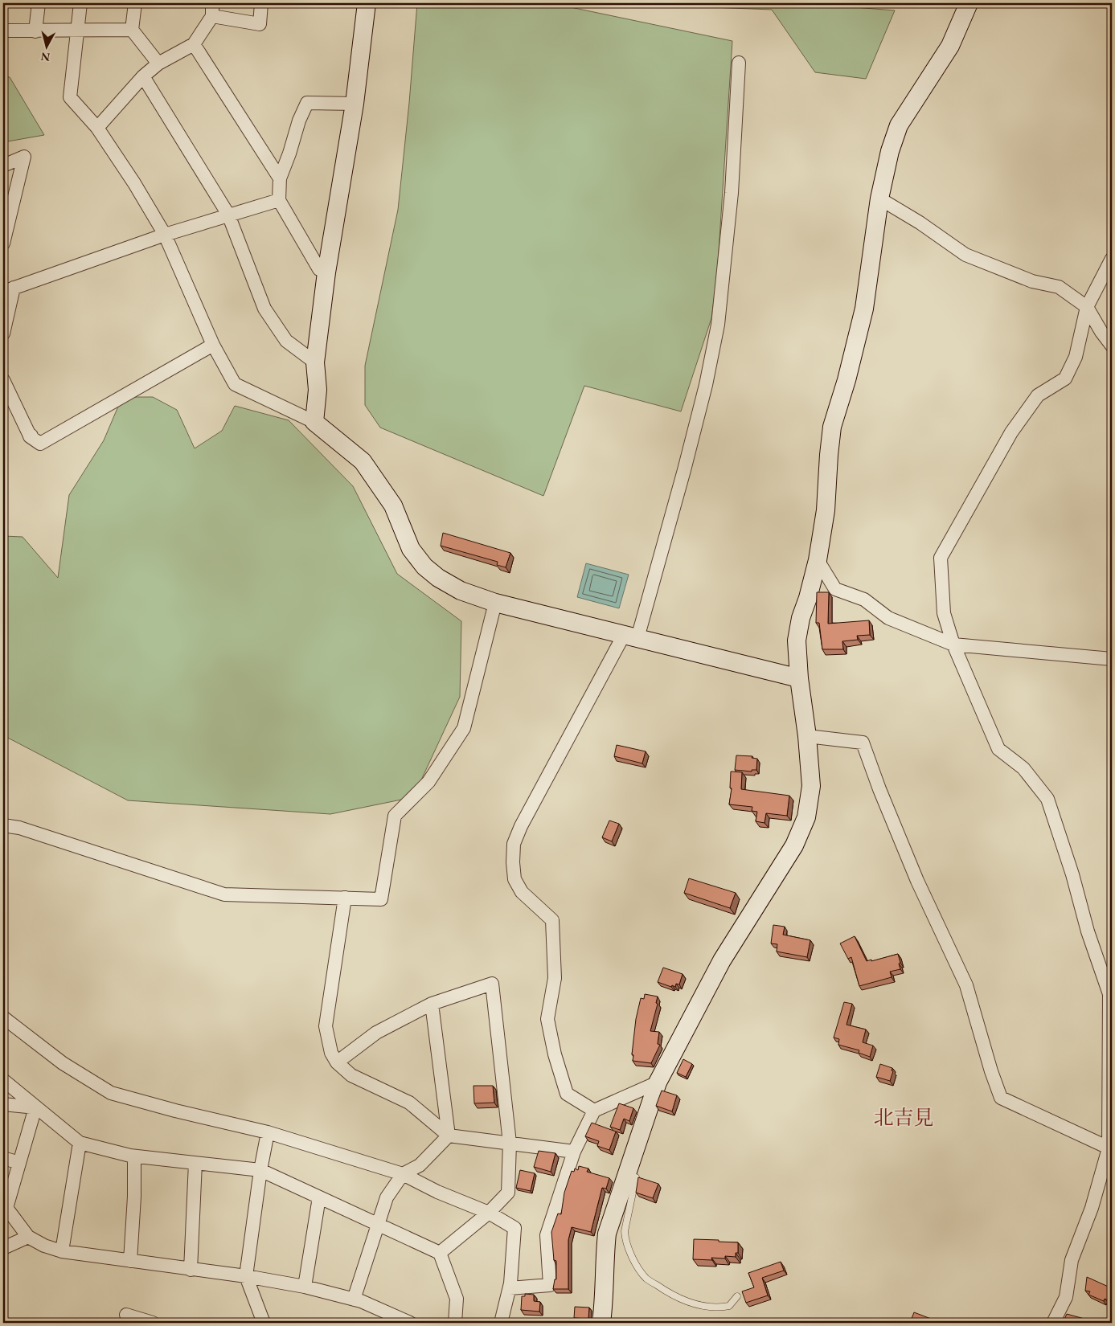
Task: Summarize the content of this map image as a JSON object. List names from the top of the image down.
{
  "districts": ["北吉見"],
  "north": "bottom"
}
